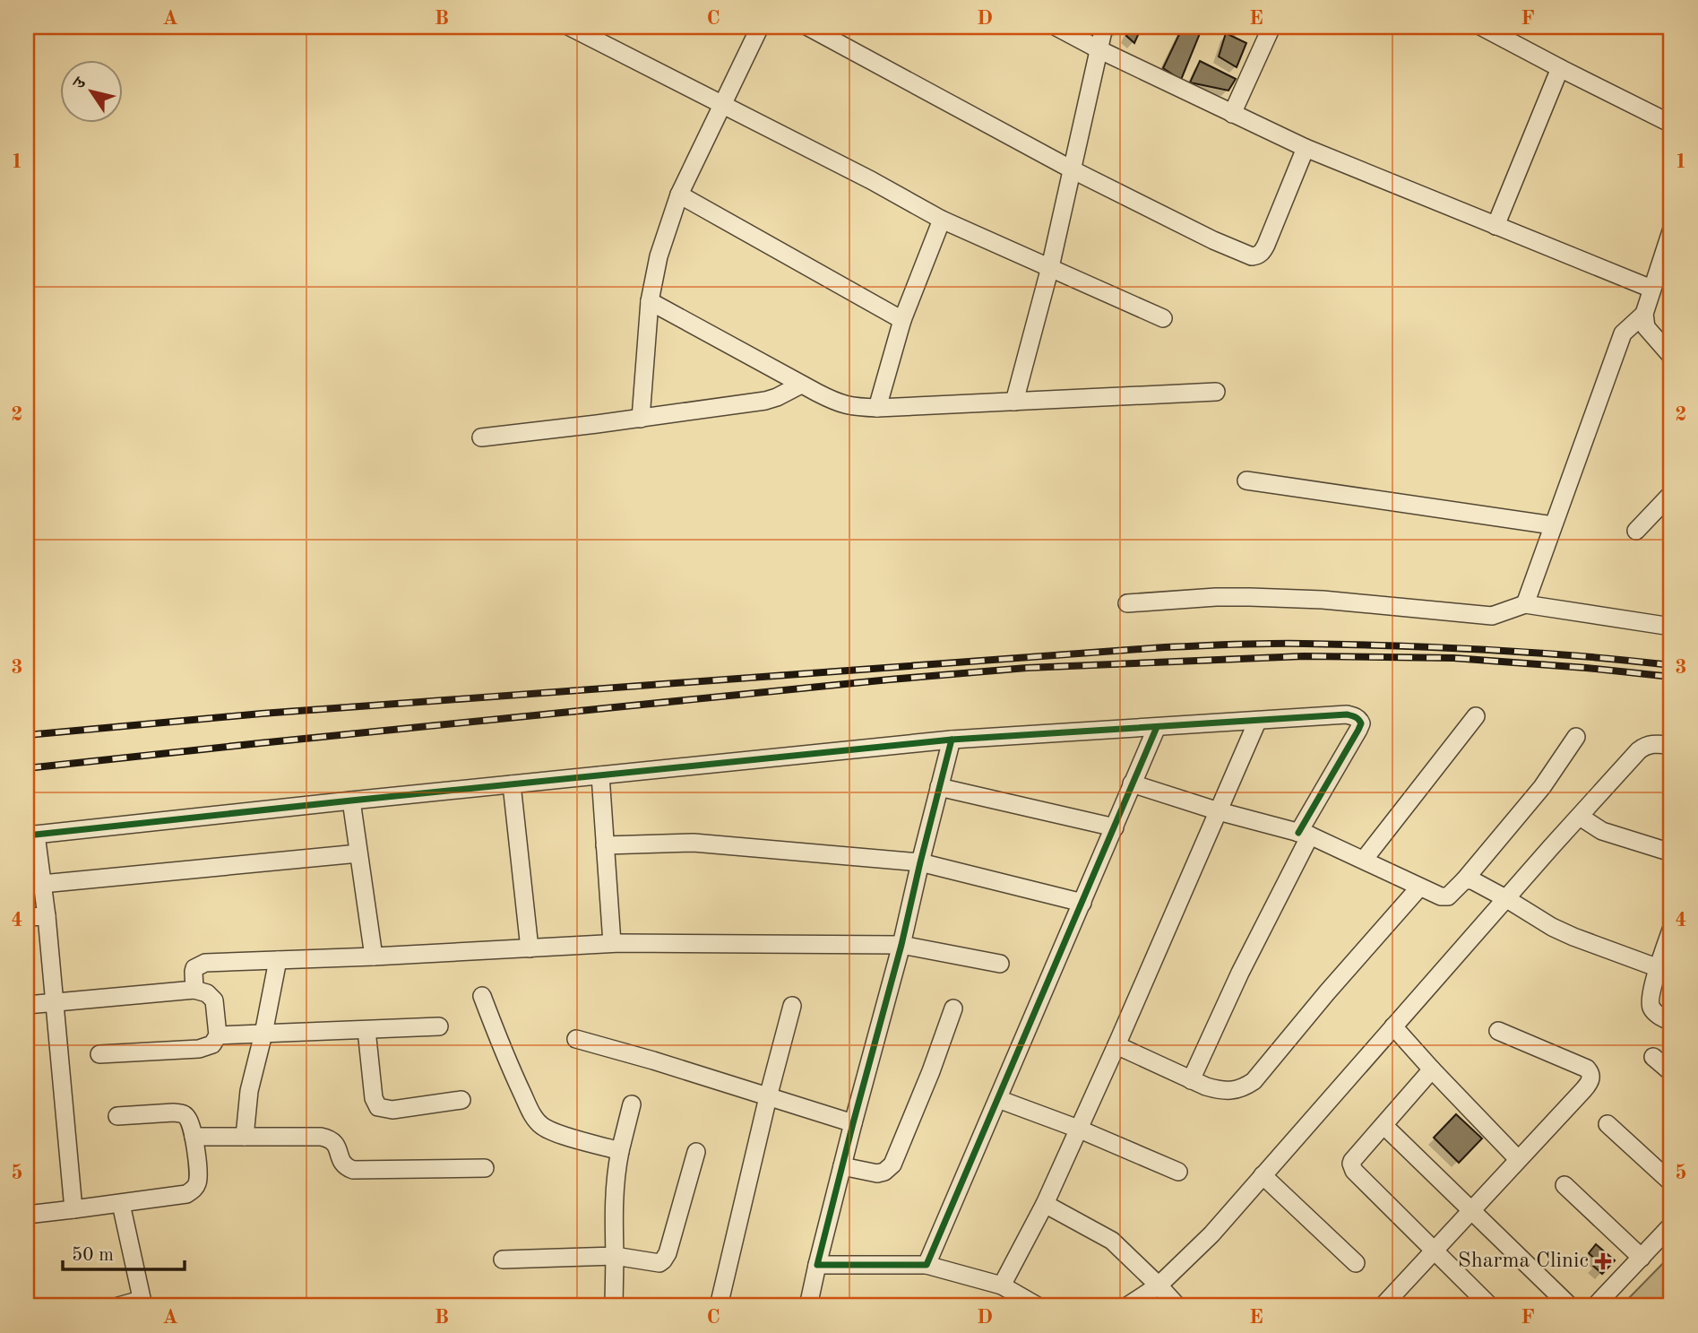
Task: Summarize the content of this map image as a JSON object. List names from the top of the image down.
{
  "places": {
    "health": ["Sharma Clinic"]
  },
  "scale_bar": "50 m",
  "north": "top left",
  "grid": {
    "columns": [
      "A",
      "B",
      "C",
      "D",
      "E",
      "F"
    ],
    "rows": [
      "1",
      "2",
      "3",
      "4",
      "5"
    ]
  }
}
